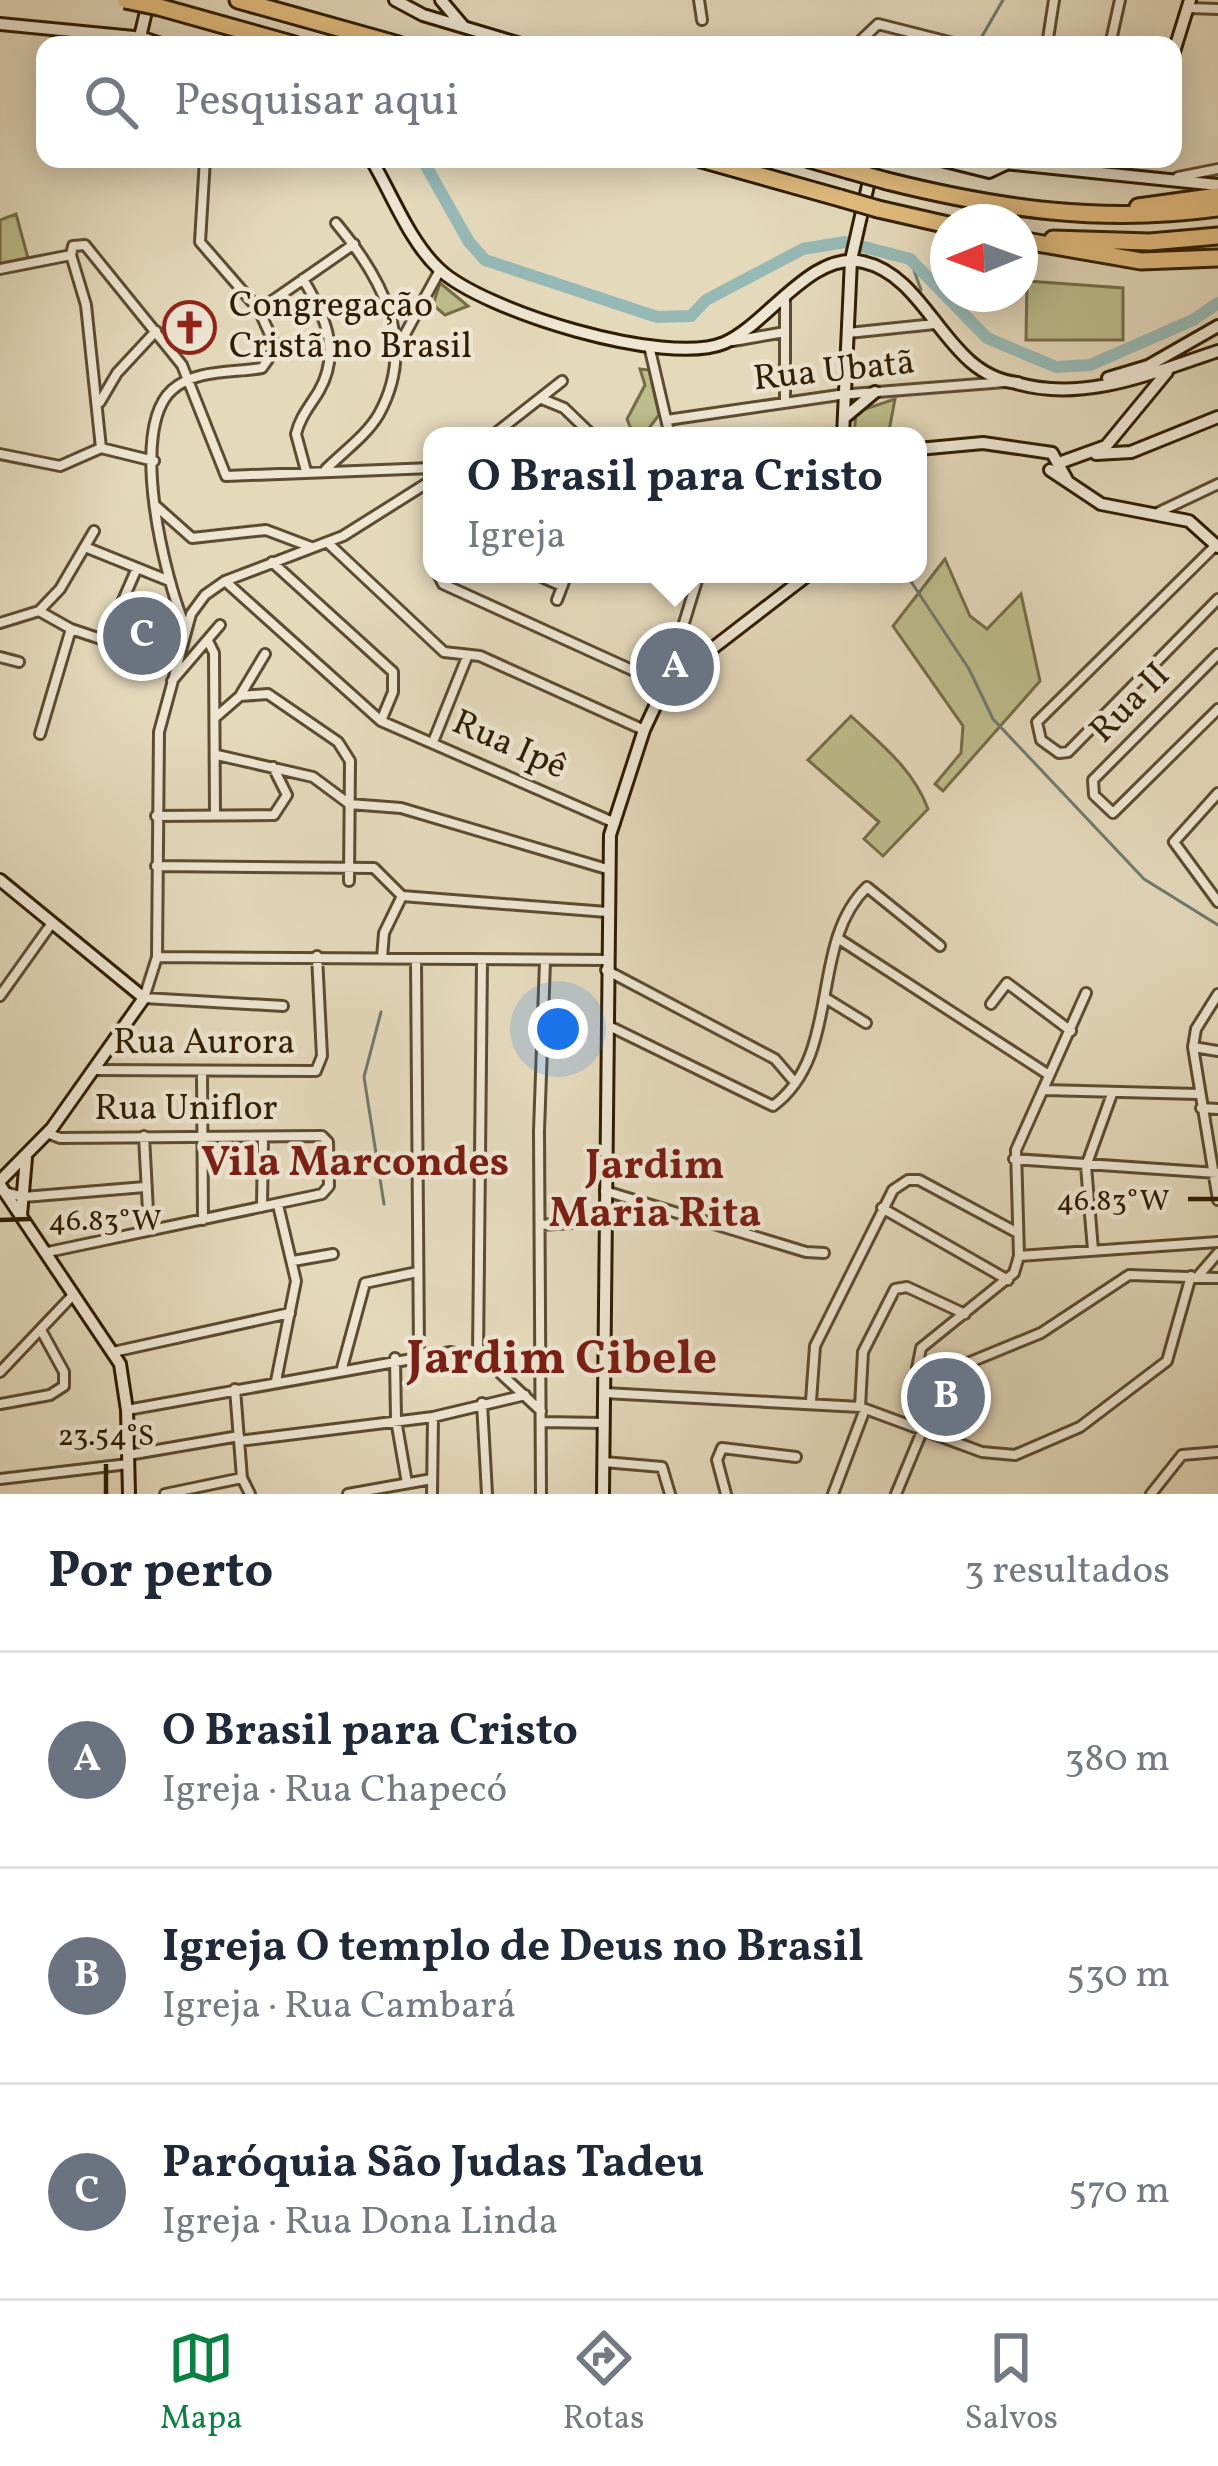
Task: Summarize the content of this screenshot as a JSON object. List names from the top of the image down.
{
  "streets": {
    "street": [
      "Rua Ubatã",
      "Rua II",
      "Rua Ipê",
      "Rua Aurora",
      "Rua Uniflor"
    ]
  },
  "districts": ["Vila Marcondes", "Jardim Maria Rita", "Jardim Cibele"],
  "places": {
    "church": ["Congregação Cristã no Brasil"]
  },
  "north": "left",
  "page": {
    "search": "Pesquisar aqui",
    "popup": ["O Brasil para Cristo", "Igreja"],
    "pins": ["C", "A", "B"],
    "heading": ["Por perto", "3 resultados"],
    "list": [
      {
        "mark": "A",
        "name": "O Brasil para Cristo",
        "note": "Igreja · Rua Chapecó",
        "value": "380 m"
      },
      {
        "mark": "B",
        "name": "Igreja O templo de Deus no Brasil",
        "note": "Igreja · Rua Cambará",
        "value": "530 m"
      },
      {
        "mark": "C",
        "name": "Paróquia São Judas Tadeu",
        "note": "Igreja · Rua Dona Linda",
        "value": "570 m"
      }
    ],
    "nav": ["Mapa", "Rotas", "Salvos"]
  },
  "coordinates": ["46.83°W", "23.54°S"]
}
